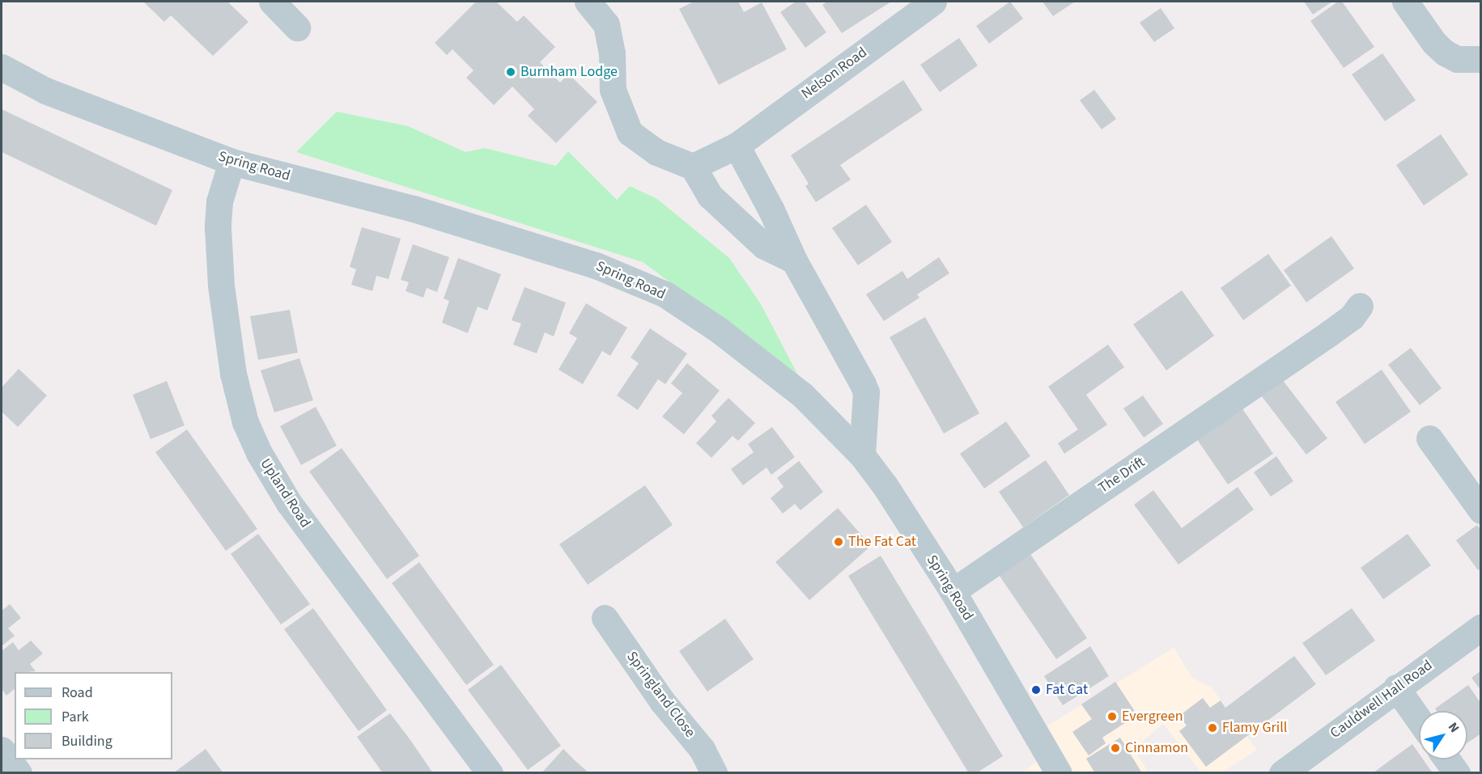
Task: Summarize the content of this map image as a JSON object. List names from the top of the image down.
{
  "streets": {
    "street": [
      "Nelson Road",
      "Spring Road",
      "The Drift",
      "Upland Road",
      "Springland Close",
      "Cauldwell Hall Road"
    ]
  },
  "crossings": [
    ["Spring Road", "The Drift"],
    ["Spring Road", "Upland Road"]
  ],
  "places": [
    "Burnham Lodge",
    "The Fat Cat",
    "Fat Cat",
    "Evergreen",
    "Flamy Grill",
    "Cinnamon"
  ],
  "legend": ["Road", "Park", "Building"],
  "north": "top right"
}
